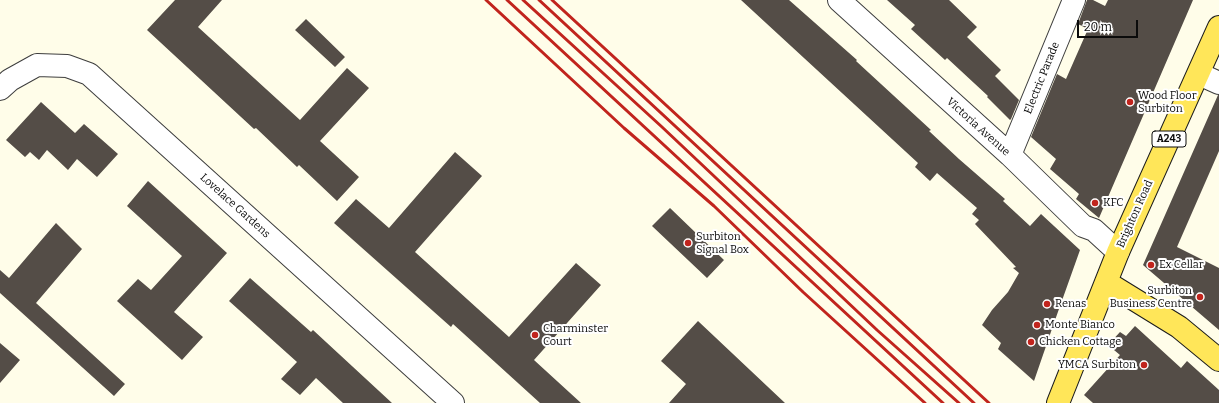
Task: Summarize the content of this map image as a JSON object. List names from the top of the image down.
{
  "streets": {
    "main road": ["A243", "Brighton Road"],
    "street": ["Electric Parade", "Victoria Avenue", "Lovelace Gardens"]
  },
  "crossings": [
    ["Electric Parade", "Victoria Avenue"],
    ["Victoria Avenue", "Brighton Road"]
  ],
  "places": [
    "Wood Floor Surbiton",
    "KFC",
    "Surbiton Signal Box",
    "Ex Cellar",
    "Surbiton Business Centre",
    "Renas",
    "Monte Bianco",
    "Charminster Court",
    "Chicken Cottage",
    "YMCA Surbiton"
  ],
  "scale_bar": "20 m"
}
